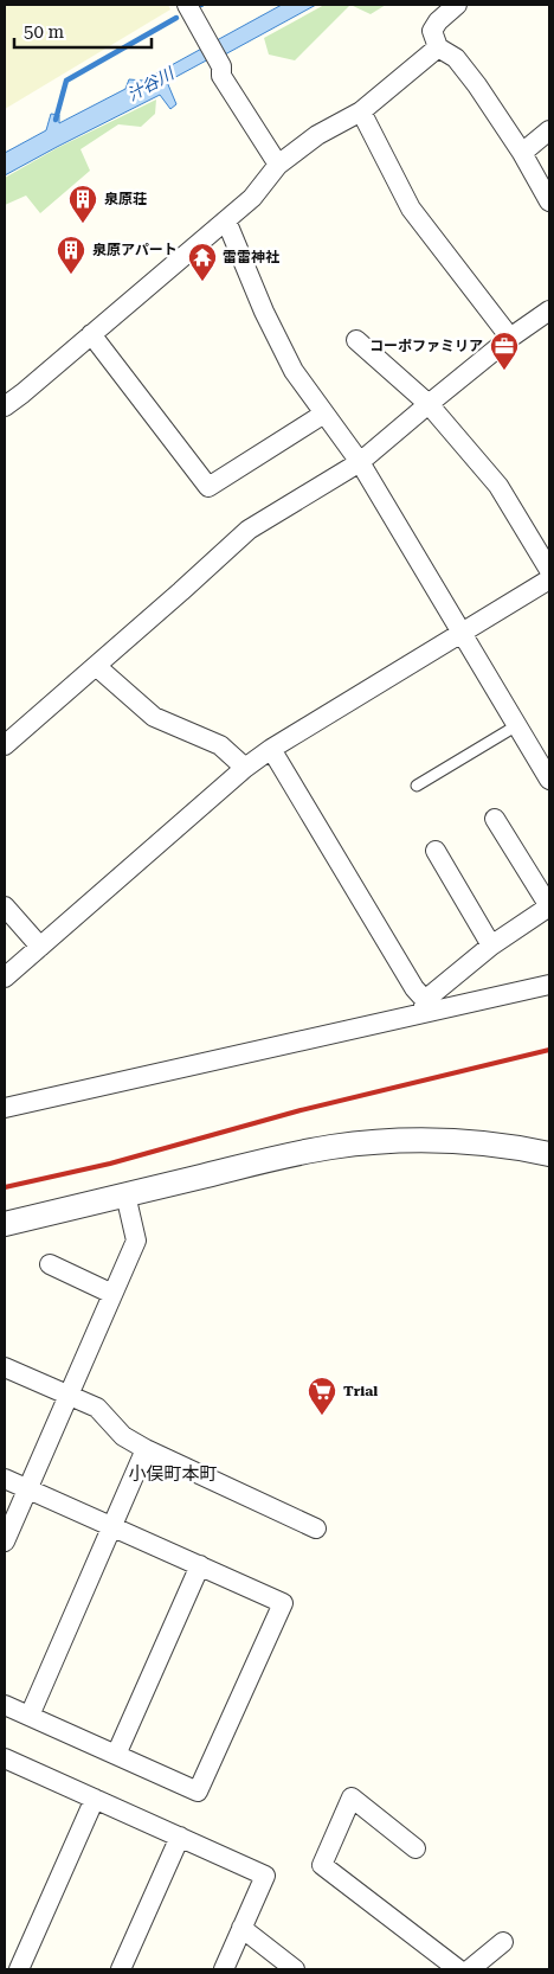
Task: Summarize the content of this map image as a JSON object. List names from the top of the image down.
{
  "districts": ["小俣町本町"],
  "water": ["汁谷川"],
  "places": {
    "building": ["泉原荘", "泉原アパート"],
    "temple": ["雷雷神社"],
    "office": ["コーポファミリア"],
    "supermarket": ["Trial"]
  },
  "scale_bar": "50 m"
}
